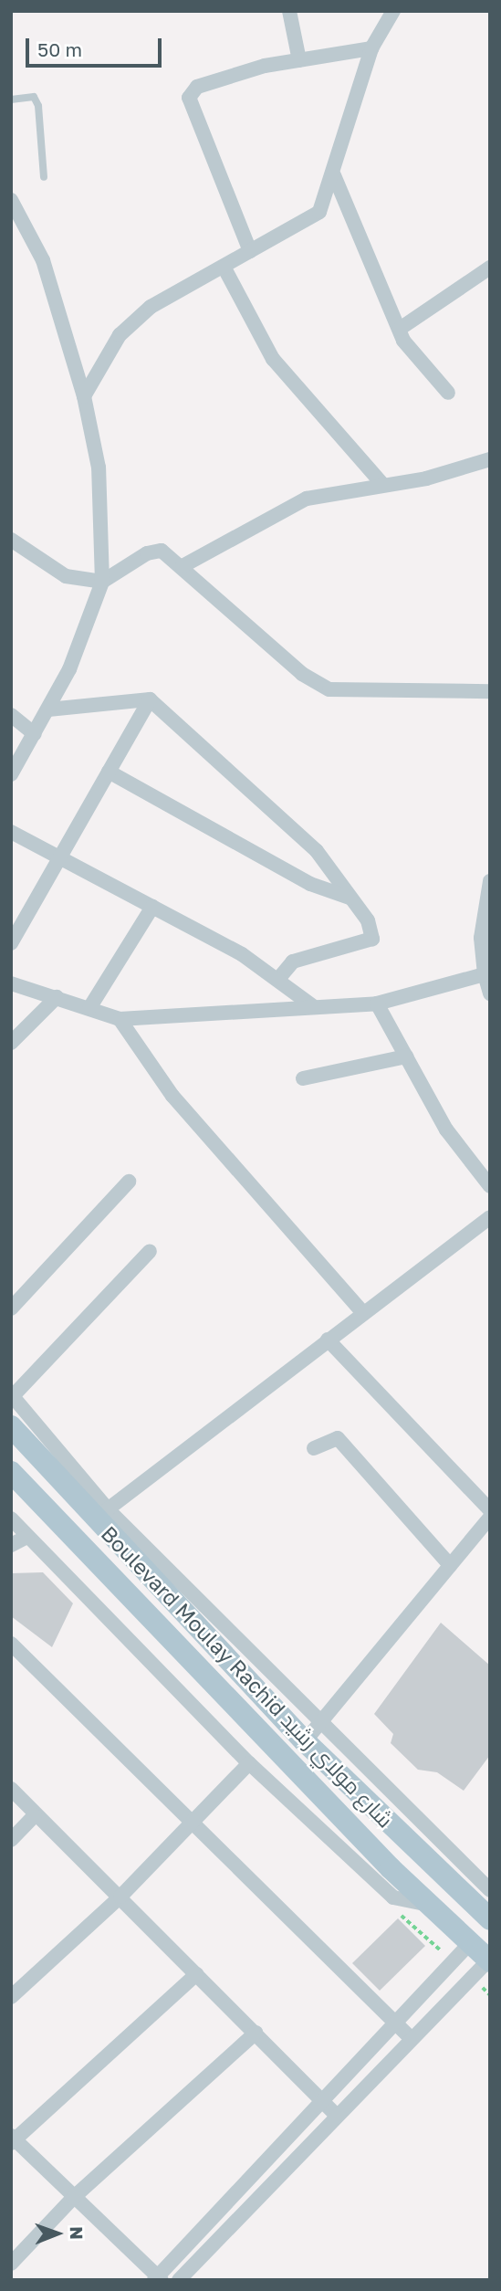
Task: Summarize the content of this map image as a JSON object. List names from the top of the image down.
{
  "streets": {
    "main road": ["Boulevard Moulay Rachid شارع مولاي رشيد"]
  },
  "scale_bar": "50 m",
  "north": "right"
}
